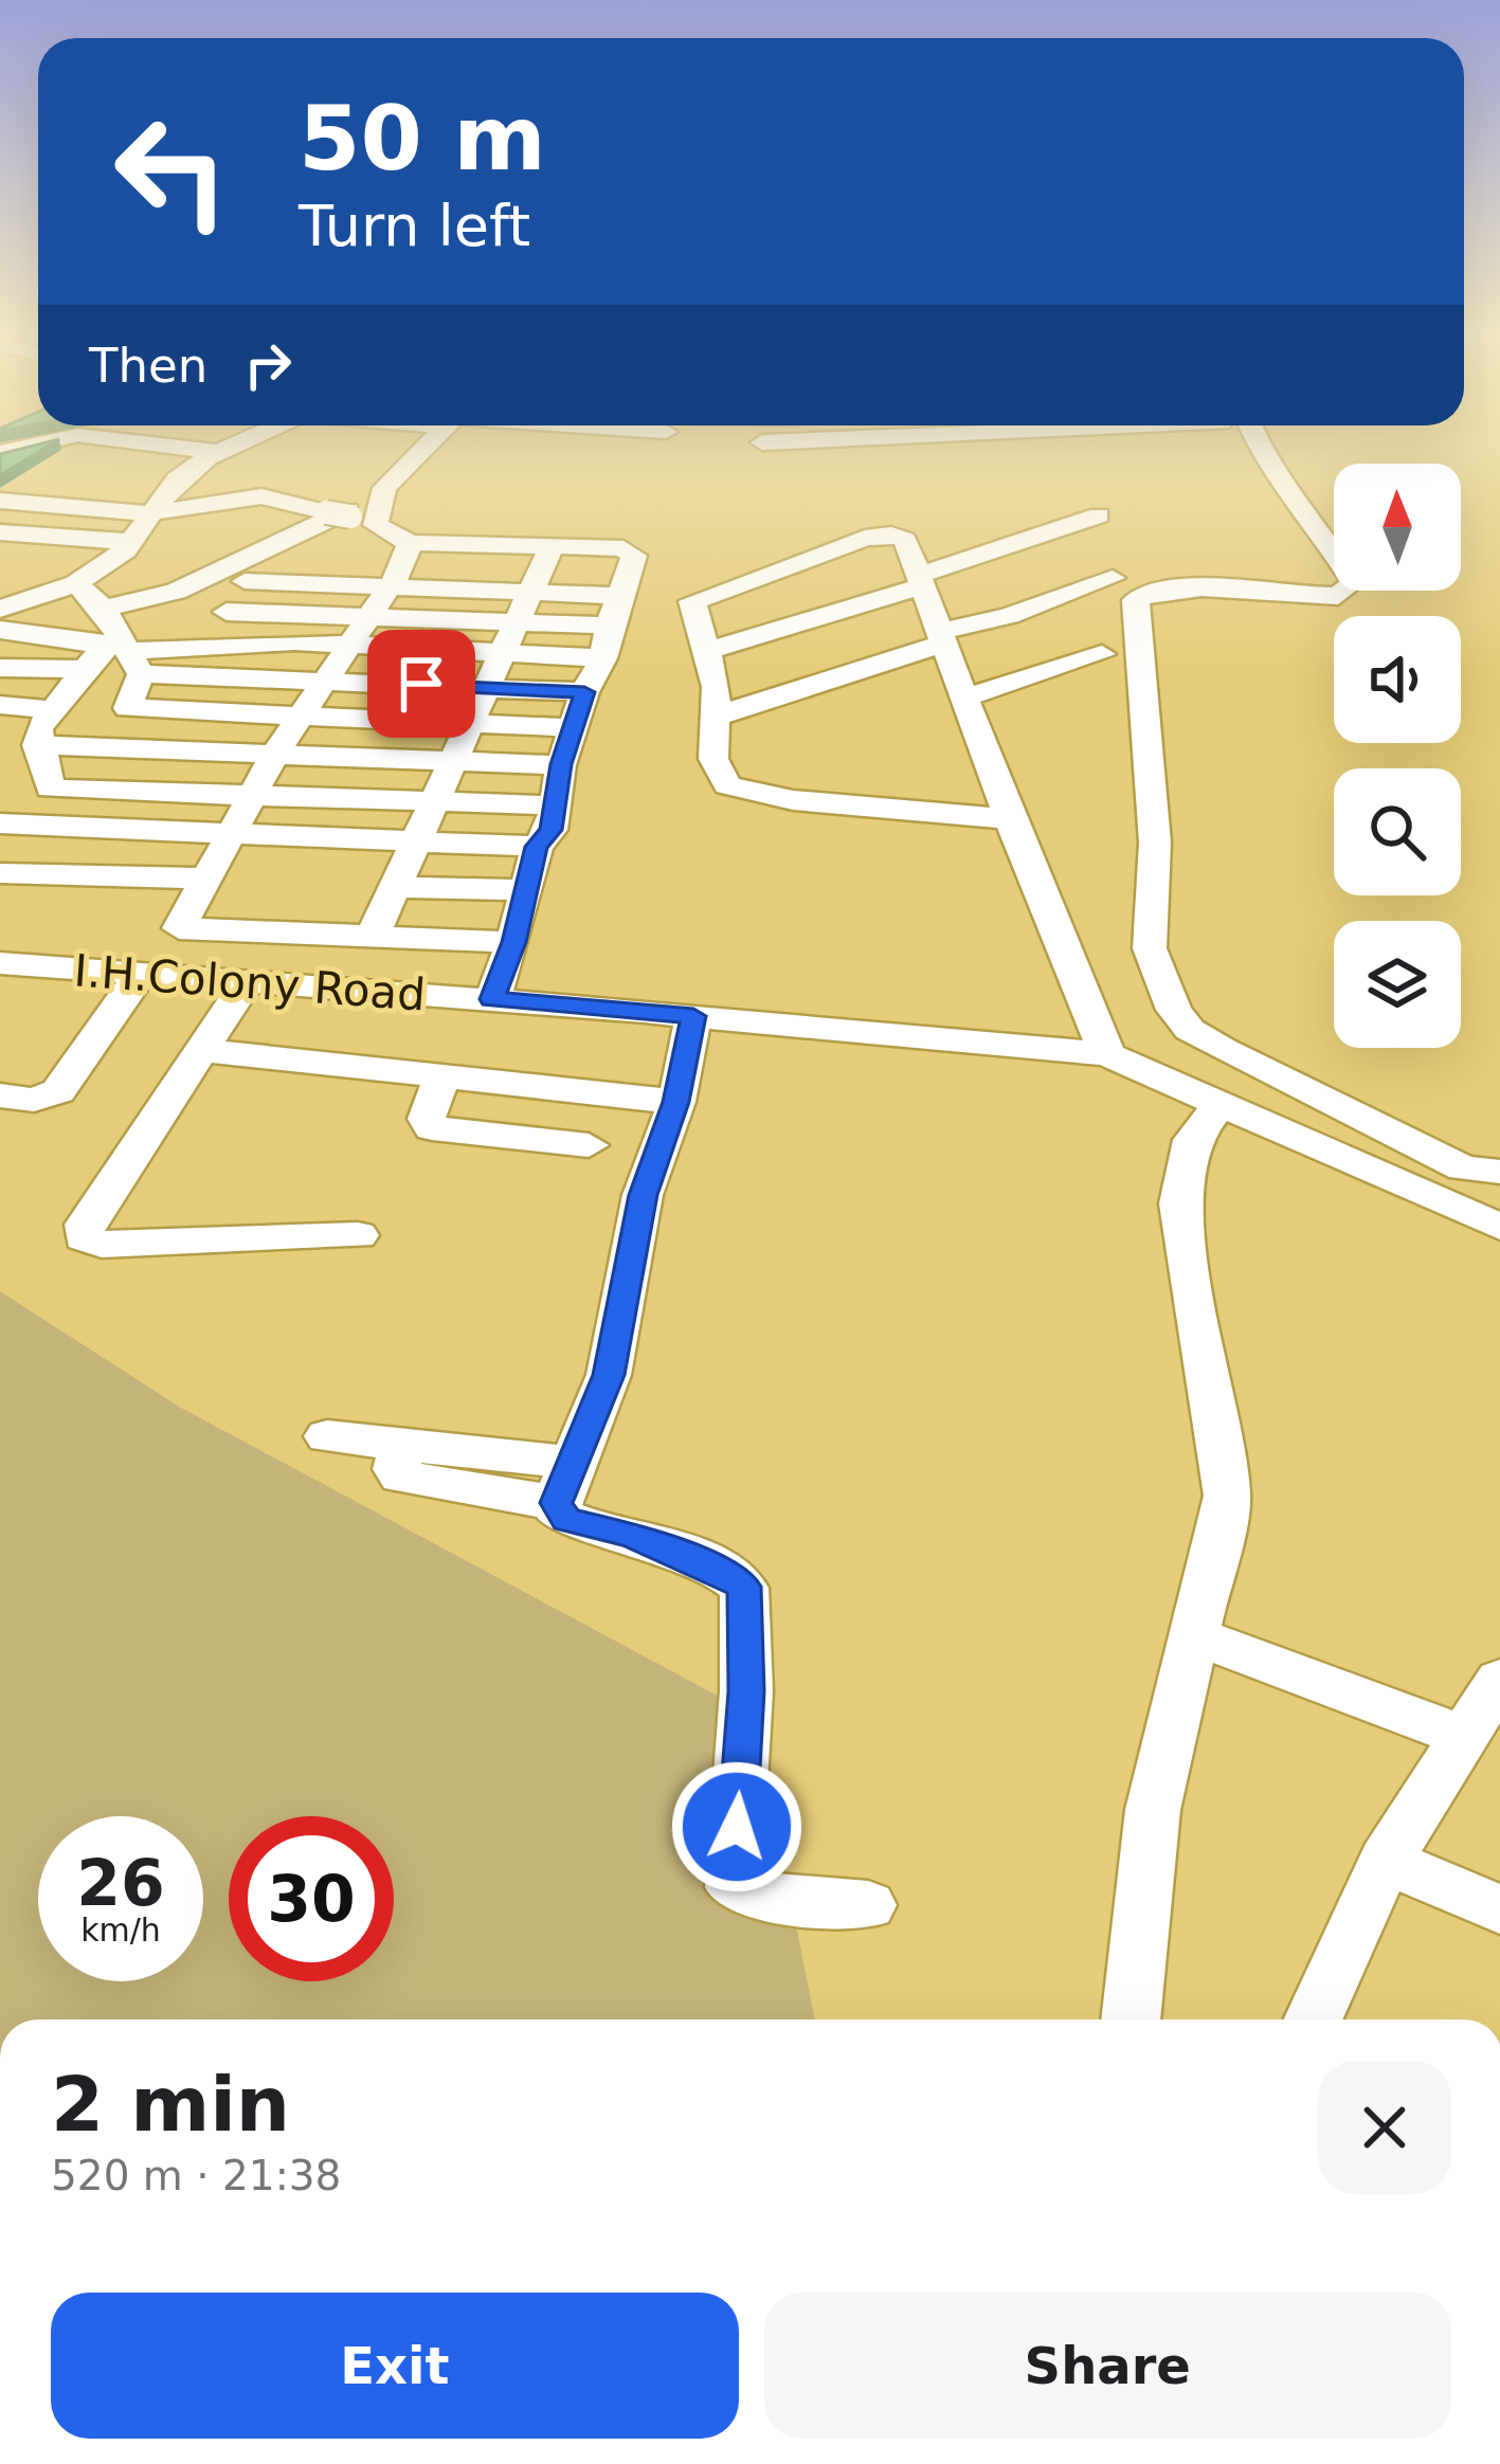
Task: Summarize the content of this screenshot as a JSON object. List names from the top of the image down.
{
  "streets": {
    "street": ["I.H.Colony Road"]
  },
  "north": "top",
  "page": {
    "turn": ["50 m", "Turn left"],
    "then": "Then",
    "speed": "26 km/h",
    "limit": "30",
    "heading": ["2 min", "520 m · 21:38"],
    "buttons": ["Exit", "Share"]
  }
}
